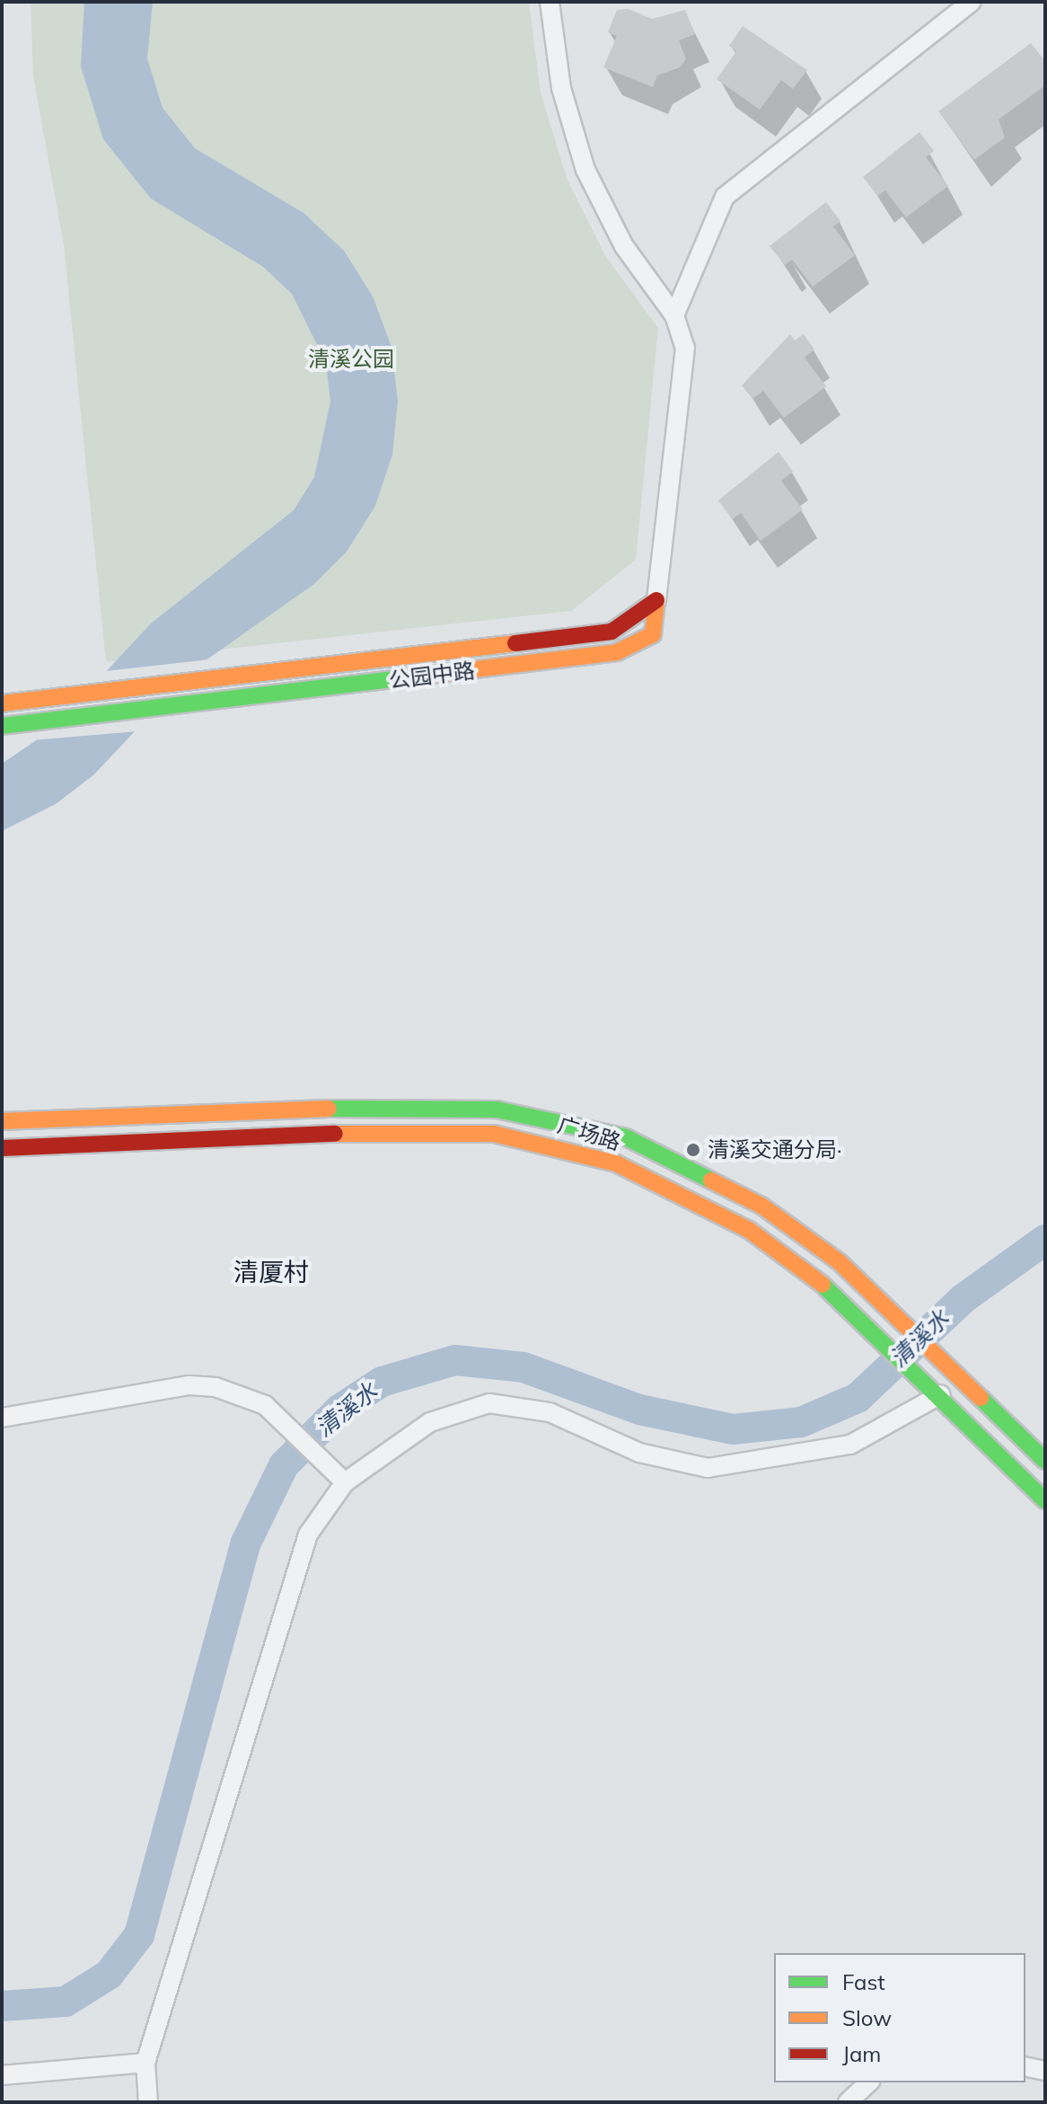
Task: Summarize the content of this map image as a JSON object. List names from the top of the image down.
{
  "streets": {
    "street": ["公园中路", "广场路"]
  },
  "districts": ["清厦村"],
  "water": ["清溪水"],
  "parks": ["清溪公园"],
  "places": ["清溪交通分局·"],
  "legend": ["Fast", "Slow", "Jam"]
}
